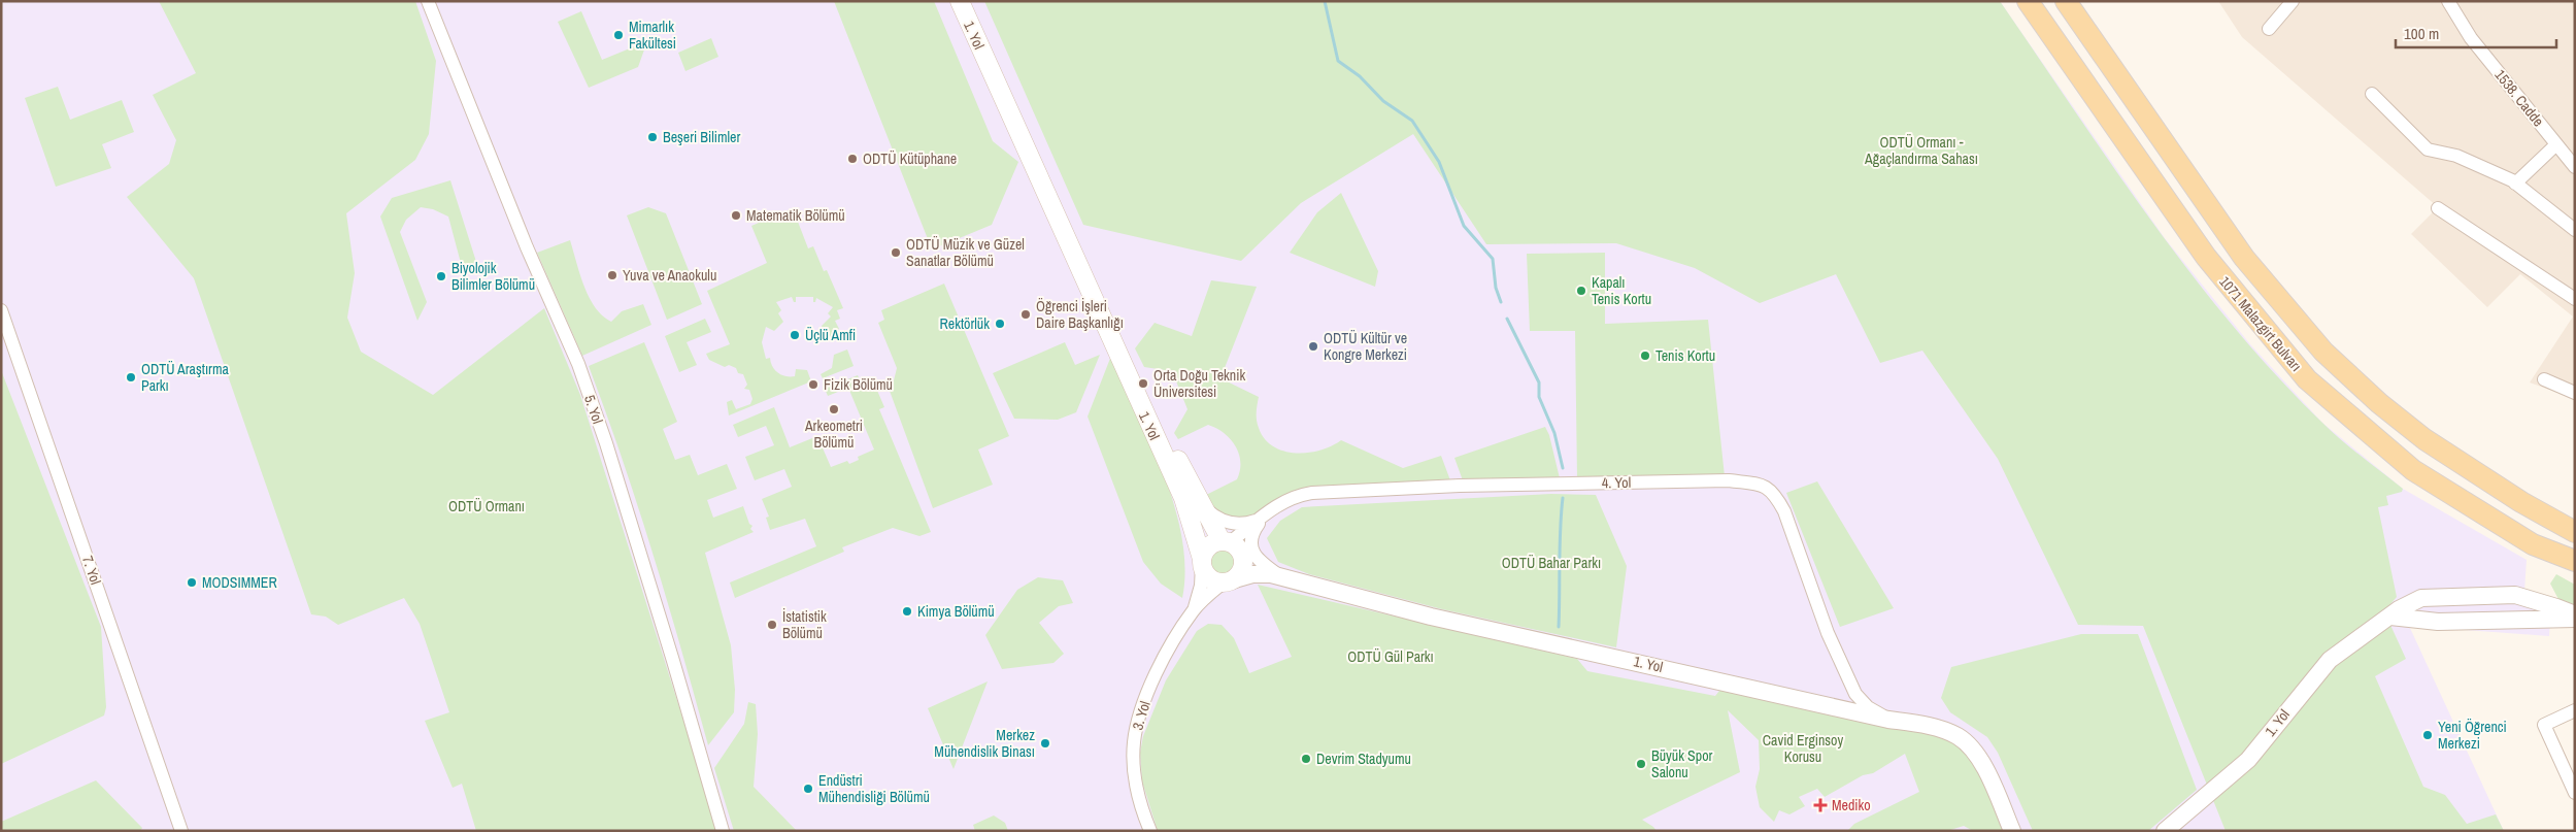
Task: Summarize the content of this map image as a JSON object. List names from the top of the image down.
{
  "streets": {
    "main road": ["1. Yol", "1071 Malazgirt Bulvarı"],
    "street": [
      "1538. Cadde",
      "5. Yol",
      "4. Yol",
      "7. Yol",
      "3. Yol"
    ]
  },
  "crossings": [
    ["1. Yol", "4. Yol"],
    ["1. Yol", "3. Yol"],
    ["4. Yol", "3. Yol"]
  ],
  "parks": [
    "ODTÜ Ormanı - Ağaçlandırma Sahası",
    "ODTÜ Ormanı",
    "ODTÜ Bahar Parkı",
    "ODTÜ Gül Parkı",
    "Cavid Erginsoy Korusu"
  ],
  "places": {
    "other": [
      "Mimarlık Fakültesi",
      "Beşeri Bilimler",
      "ODTÜ Kütüphane",
      "Matematik Bölümü",
      "ODTÜ Müzik ve Güzel Sanatlar Bölümü",
      "Yuva ve Anaokulu",
      "Biyolojik Bilimler Bölümü",
      "Kapalı Tenis Kortu",
      "Öğrenci İşleri Daire Başkanlığı",
      "Rektörlük",
      "Üçlü Amfi",
      "ODTÜ Kültür ve Kongre Merkezi",
      "Tenis Kortu",
      "ODTÜ Araştırma Parkı",
      "Orta Doğu Teknik Üniversitesi",
      "Fizik Bölümü",
      "Arkeometri Bölümü",
      "MODSIMMER",
      "Kimya Bölümü",
      "İstatistik Bölümü",
      "Yeni Öğrenci Merkezi",
      "Merkez Mühendislik Binası",
      "Devrim Stadyumu",
      "Büyük Spor Salonu",
      "Endüstri Mühendisliği Bölümü"
    ],
    "health": ["Mediko"]
  },
  "scale_bar": "100 m"
}
